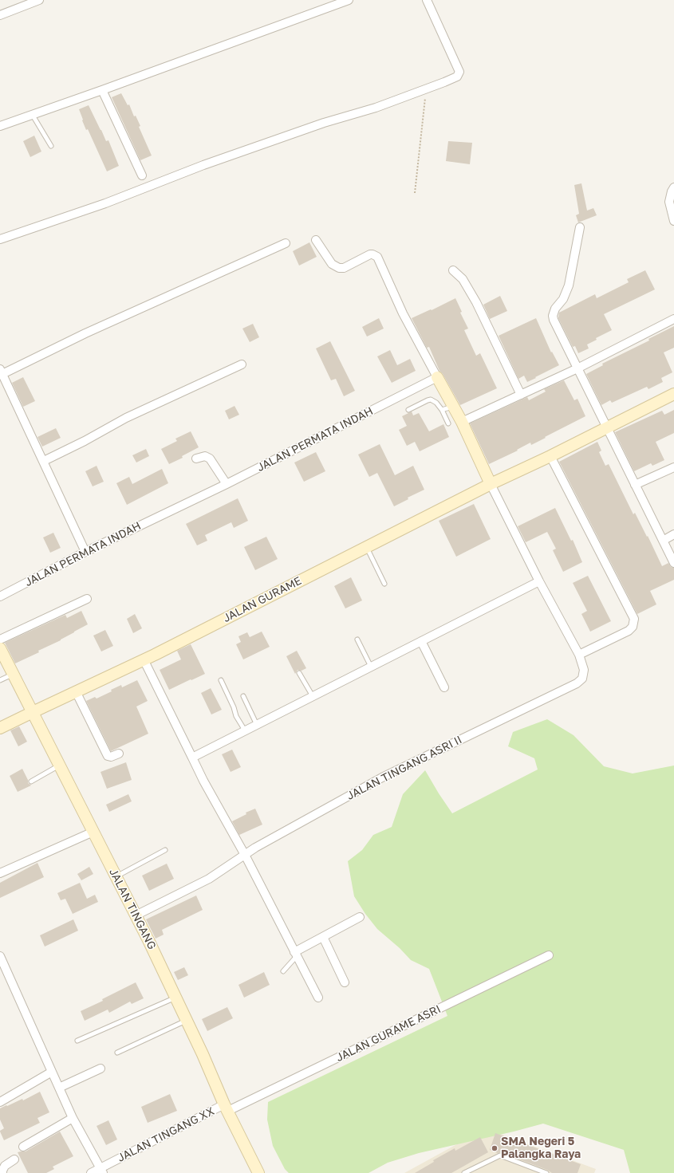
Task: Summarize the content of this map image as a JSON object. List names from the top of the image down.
{
  "streets": {
    "street": [
      "JALAN PERMATA INDAH",
      "JALAN GURAME",
      "JALAN TINGANG ASRI II",
      "JALAN TINGANG",
      "JALAN GURAME ASRI",
      "JALAN TINGANG XX"
    ]
  },
  "crossings": [
    ["JALAN GURAME", "JALAN TINGANG ASRI II"],
    ["JALAN GURAME", "JALAN TINGANG"],
    ["JALAN TINGANG ASRI II", "JALAN TINGANG"],
    ["JALAN TINGANG", "JALAN GURAME ASRI"],
    ["JALAN TINGANG", "JALAN TINGANG XX"],
    ["JALAN GURAME ASRI", "JALAN TINGANG XX"]
  ],
  "places": ["SMA Negeri 5 Palangka Raya"]
}
